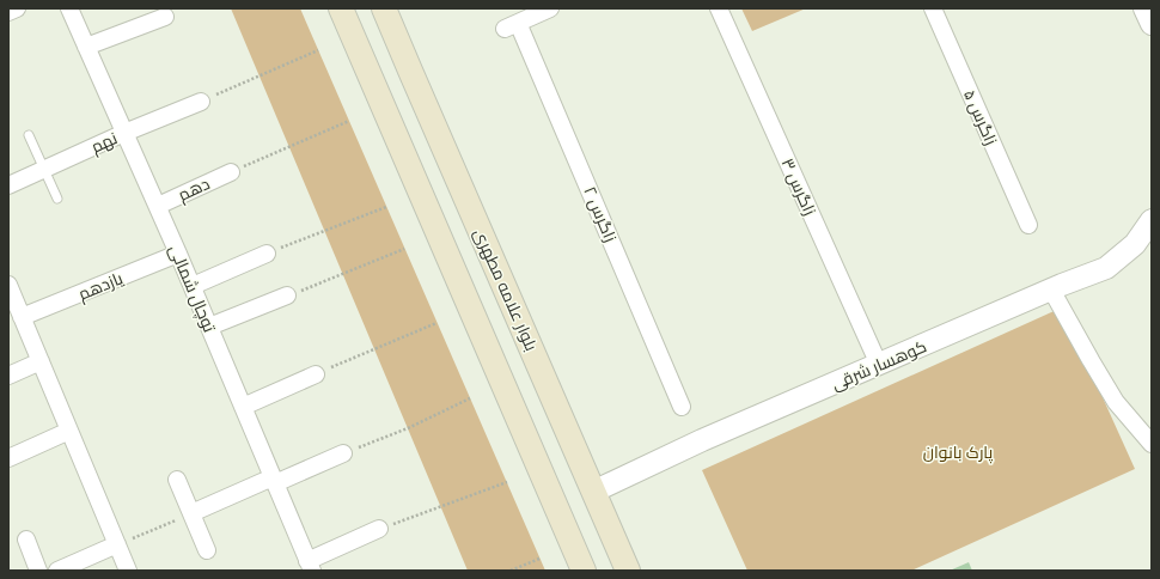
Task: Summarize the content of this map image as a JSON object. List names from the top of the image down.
{
  "streets": {
    "main road": ["بلوار علامه مطهری"],
    "street": [
      "زاگرس ۵",
      "نهم",
      "زاگرس ۳",
      "دهم",
      "زاگرس ۲",
      "یازدهم",
      "توچال شمالی",
      "کوهسار شرقی"
    ]
  },
  "crossings": [
    ["نهم", "توچال شمالی"],
    ["زاگرس ۳", "کوهسار شرقی"],
    ["دهم", "توچال شمالی"],
    ["یازدهم", "توچال شمالی"],
    ["بلوار علامه مطهری", "کوهسار شرقی"]
  ],
  "parks": ["پارک بانوان"]
}
